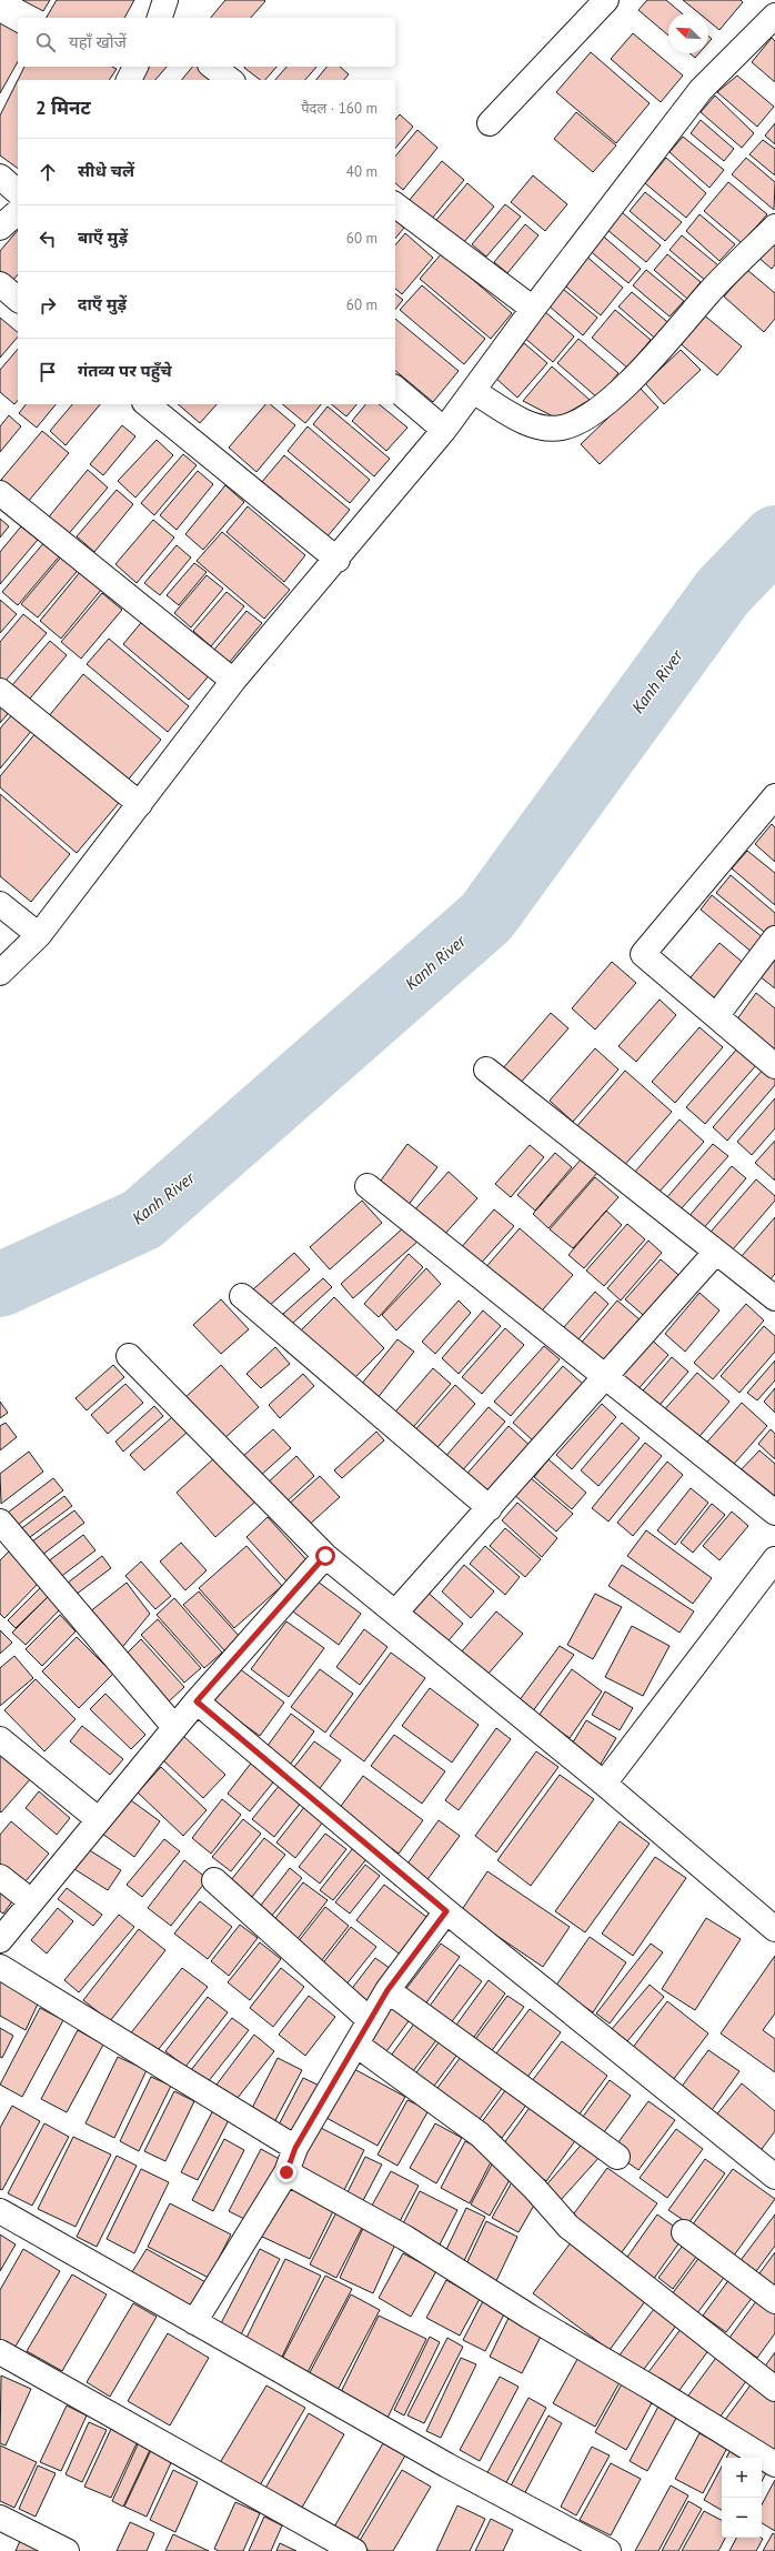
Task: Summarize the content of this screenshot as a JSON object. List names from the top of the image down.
{
  "water": ["Kanh River"],
  "north": "top left",
  "page": {
    "search": "यहाँ खोजें",
    "heading": ["2 मिनट", "पैदल · 160 m"],
    "list": [
      ["सीधे चलें", "40 m"],
      ["बाएँ मुड़ें", "60 m"],
      ["दाएँ मुड़ें", "60 m"],
      "गंतव्य पर पहुँचे"
    ],
    "map_buttons": ["+", "−"]
  }
}
